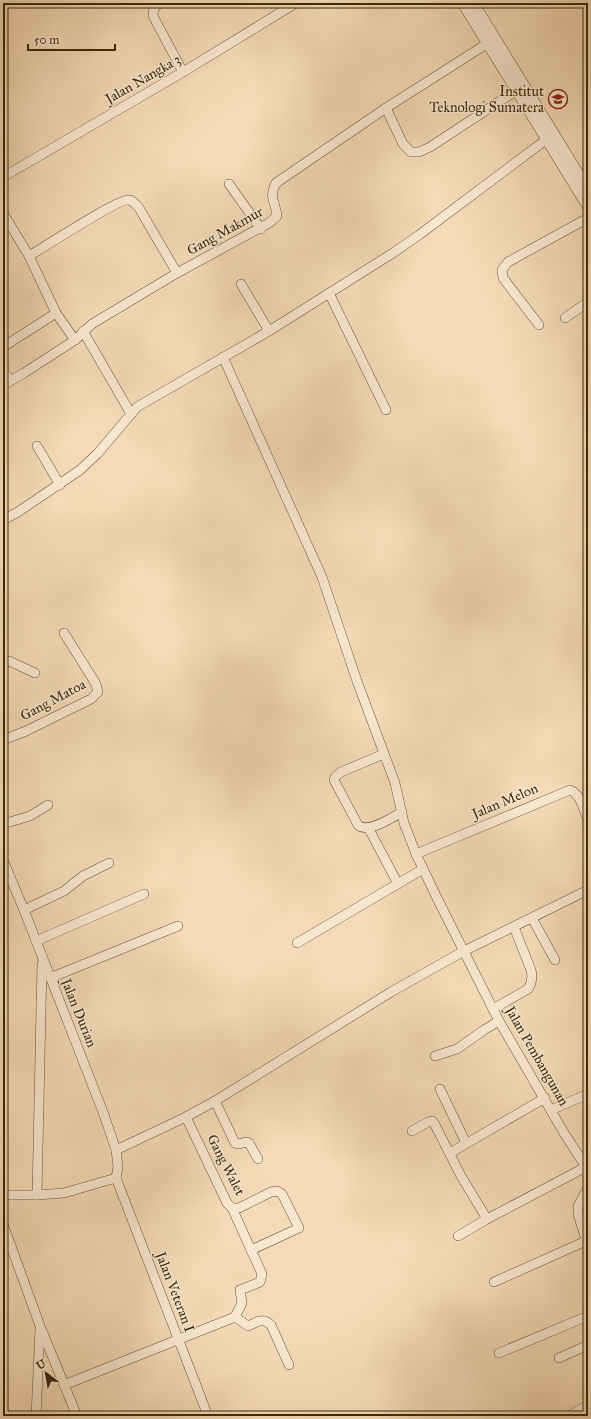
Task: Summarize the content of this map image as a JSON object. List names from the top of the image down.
{
  "streets": {
    "street": [
      "Jalan Nangka 3",
      "Gang Makmur",
      "Gang Matoa",
      "Jalan Melon",
      "Jalan Durian",
      "Jalan Pembangunan",
      "Gang Walet",
      "Jalan Veteran I"
    ]
  },
  "crossings": [
    ["Jalan Melon", "Jalan Pembangunan"],
    ["Jalan Durian", "Jalan Veteran I"]
  ],
  "places": {
    "school or university": ["Institut Teknologi Sumatera"]
  },
  "scale_bar": "50 m",
  "north": "top left"
}
